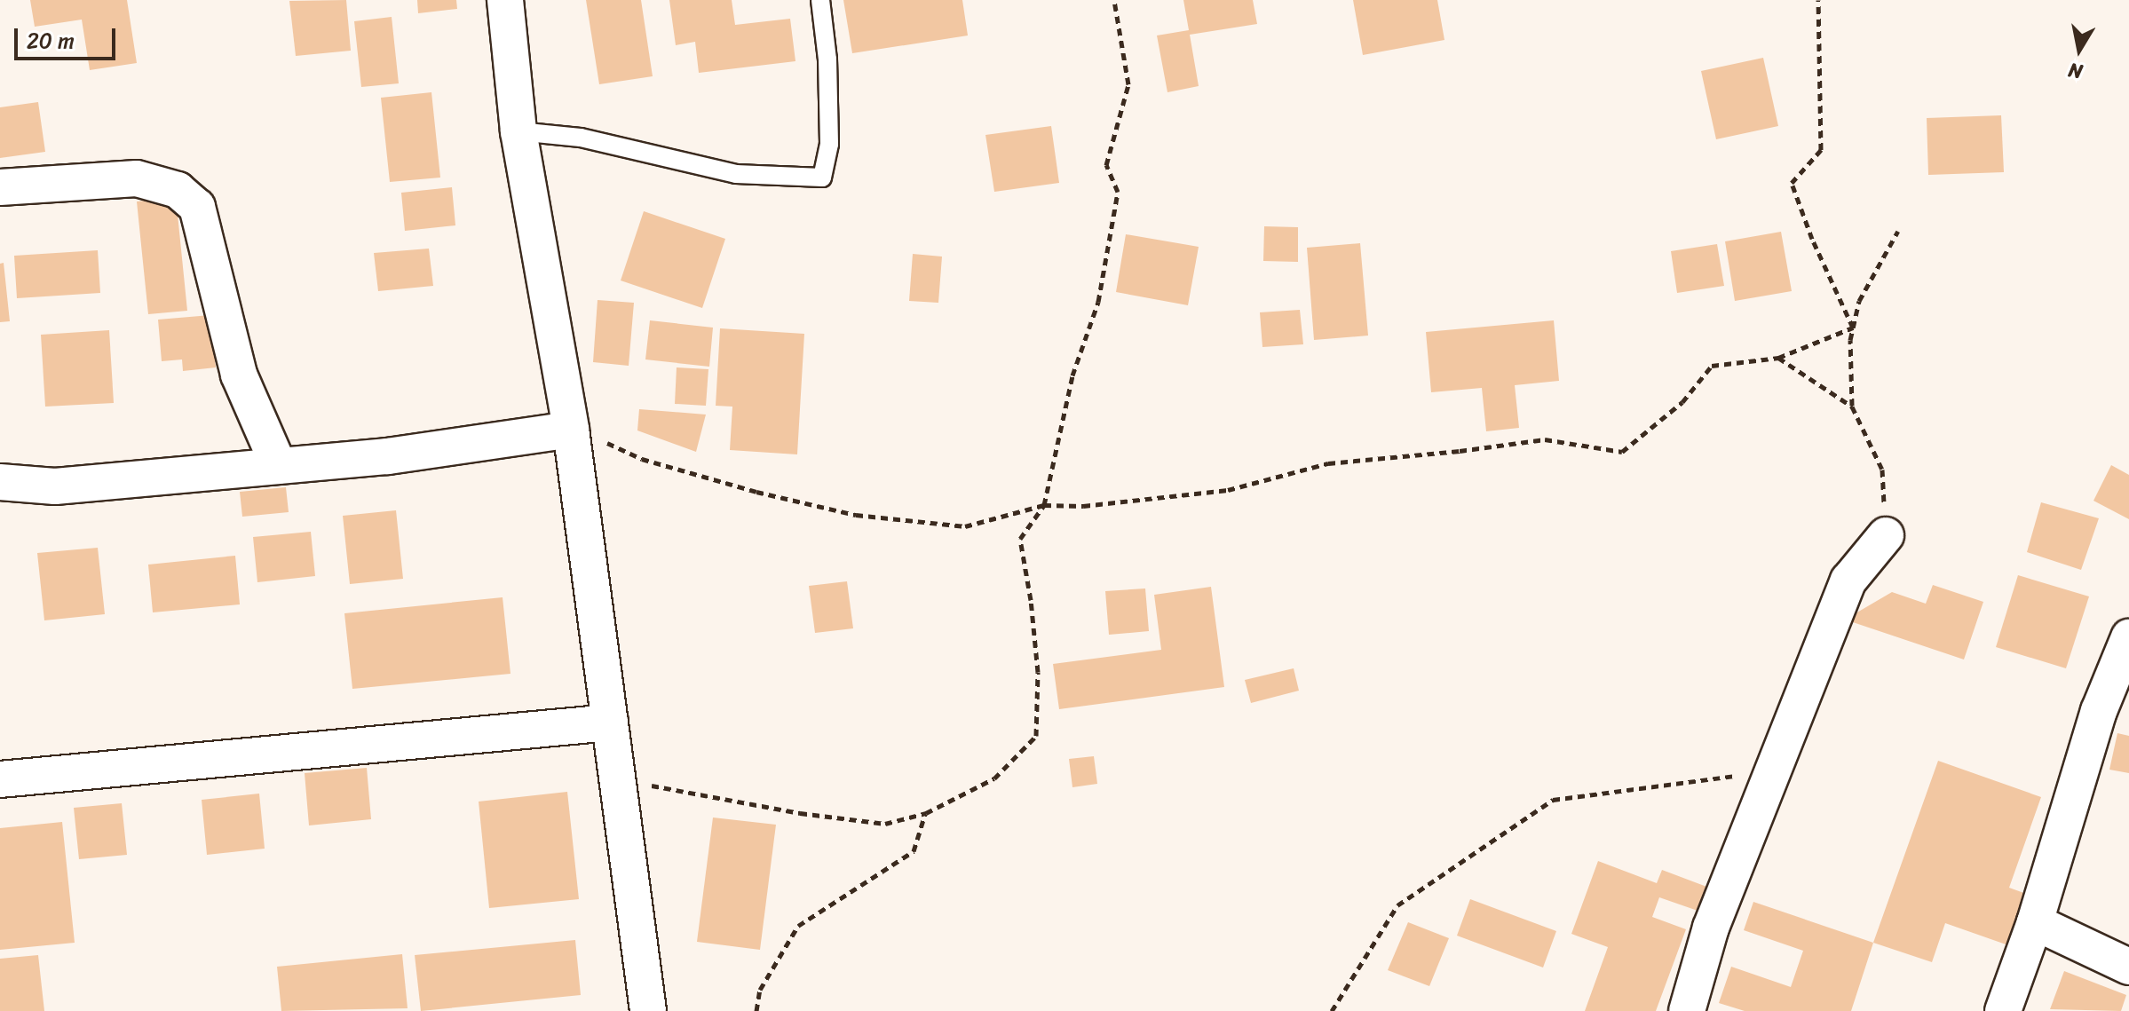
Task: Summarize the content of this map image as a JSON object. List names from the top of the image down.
{
  "scale_bar": "20 m",
  "north": "bottom"
}
